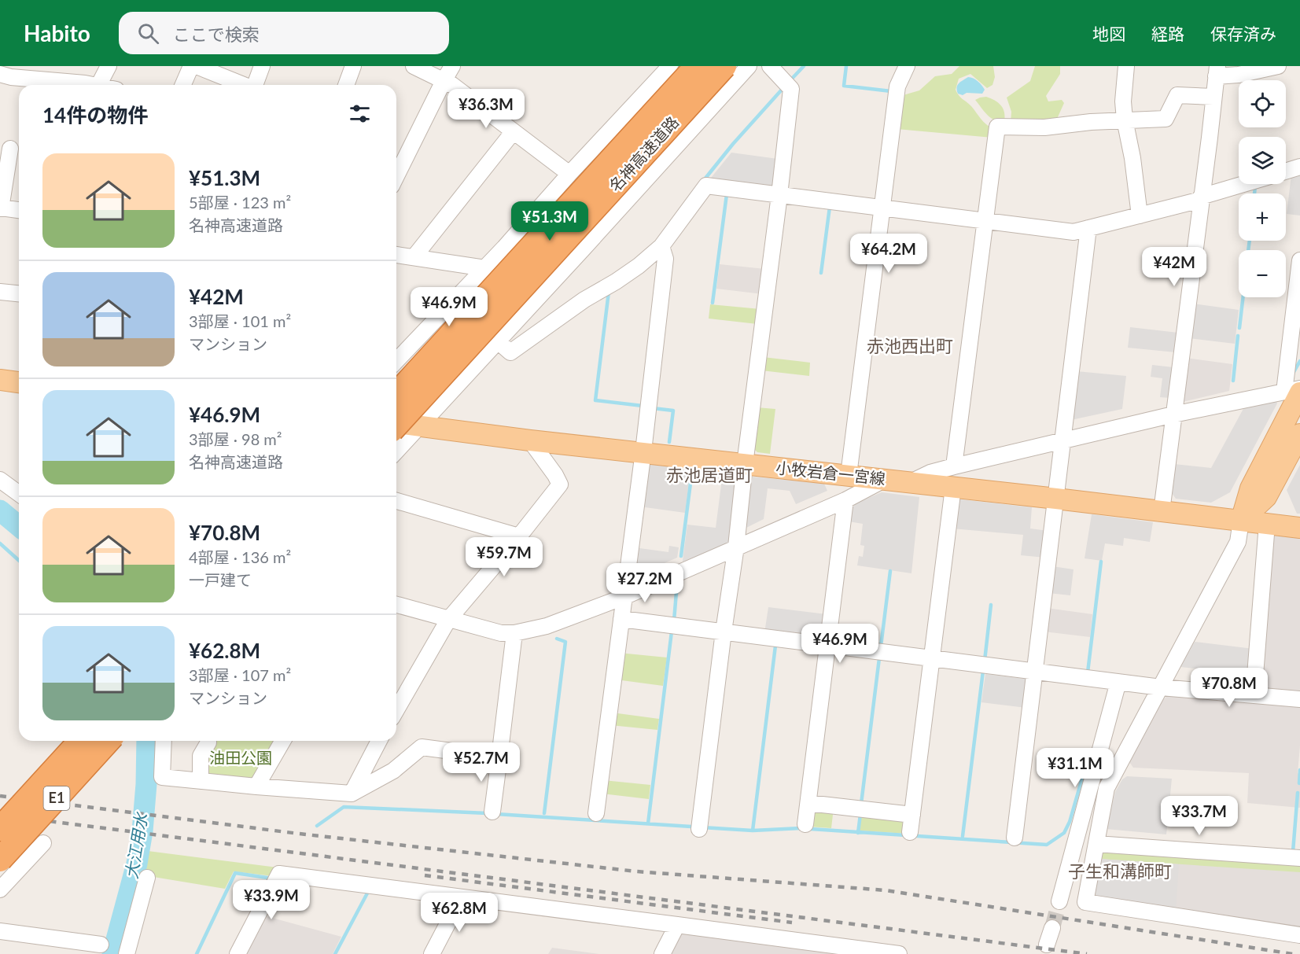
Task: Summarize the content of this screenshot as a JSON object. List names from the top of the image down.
{
  "streets": {
    "highway": ["名神高速道路", "E1"],
    "main road": ["小牧岩倉一宮線"]
  },
  "districts": ["赤池西出町", "赤池居道町", "子生和溝師町"],
  "water": ["大江用水"],
  "parks": ["油田公園"],
  "page": {
    "header": "Habito",
    "search": "ここで検索",
    "nav": ["地図", "経路", "保存済み"],
    "map_buttons": ["+", "−"],
    "heading": "14件の物件",
    "price": [
      "¥36.3M",
      "¥51.3M",
      "¥64.2M",
      "¥42M",
      "¥46.9M",
      "¥59.7M",
      "¥27.2M",
      "¥46.9M",
      "¥70.8M",
      "¥52.7M",
      "¥31.1M",
      "¥33.7M",
      "¥33.9M",
      "¥62.8M"
    ],
    "list": [
      {
        "name": "¥51.3M",
        "note": "5部屋 · 123 m² · 名神高速道路"
      },
      {
        "name": "¥42M",
        "note": "3部屋 · 101 m² · マンション"
      },
      {
        "name": "¥46.9M",
        "note": "3部屋 · 98 m² · 名神高速道路"
      },
      {
        "name": "¥70.8M",
        "note": "4部屋 · 136 m² · 一戸建て"
      },
      {
        "name": "¥62.8M",
        "note": "3部屋 · 107 m² · マンション"
      }
    ]
  }
}
